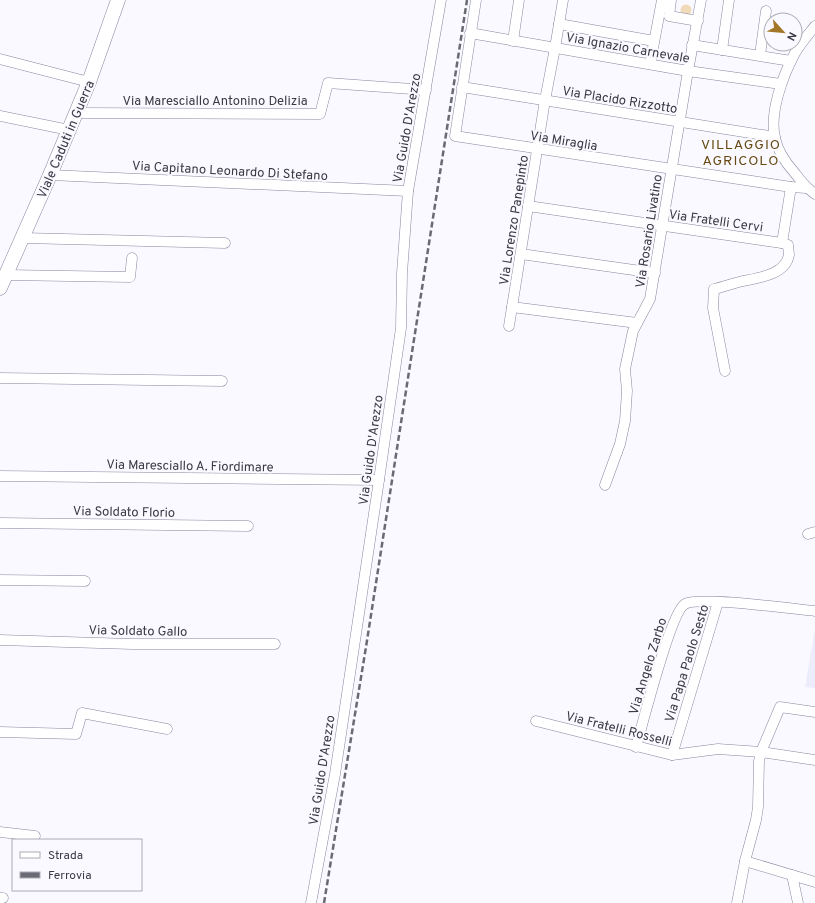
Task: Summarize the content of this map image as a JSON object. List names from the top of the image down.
{
  "streets": {
    "street": [
      "Via Ignazio Carnevale",
      "Via Placido Rizzotto",
      "Via Maresciallo Antonino Delizia",
      "Via Guido D'Arezzo",
      "Viale Caduti in Guerra",
      "Via Miraglia",
      "Via Capitano Leonardo Di Stefano",
      "Via Lorenzo Panepinto",
      "Via Fratelli Cervi",
      "Via Rosario Livatino",
      "Via Maresciallo A. Fiordimare",
      "Via Soldato Florio",
      "Via Soldato Gallo",
      "Via Papa Paolo Sesto",
      "Via Angelo Zarbo",
      "Via Fratelli Rosselli"
    ]
  },
  "crossings": [
    ["Via Ignazio Carnevale", "Via Miraglia"],
    ["Via Ignazio Carnevale", "Via Lorenzo Panepinto"],
    ["Via Ignazio Carnevale", "Via Rosario Livatino"],
    ["Via Placido Rizzotto", "Via Miraglia"],
    ["Via Placido Rizzotto", "Via Lorenzo Panepinto"],
    ["Via Placido Rizzotto", "Via Rosario Livatino"],
    ["Via Maresciallo Antonino Delizia", "Via Guido D'Arezzo"],
    ["Via Maresciallo Antonino Delizia", "Viale Caduti in Guerra"],
    ["Via Guido D'Arezzo", "Via Capitano Leonardo Di Stefano"],
    ["Via Guido D'Arezzo", "Via Maresciallo A. Fiordimare"],
    ["Viale Caduti in Guerra", "Via Capitano Leonardo Di Stefano"],
    ["Via Miraglia", "Via Lorenzo Panepinto"],
    ["Via Miraglia", "Via Rosario Livatino"],
    ["Via Lorenzo Panepinto", "Via Fratelli Cervi"],
    ["Via Fratelli Cervi", "Via Rosario Livatino"],
    ["Via Papa Paolo Sesto", "Via Angelo Zarbo"],
    ["Via Papa Paolo Sesto", "Via Fratelli Rosselli"],
    ["Via Angelo Zarbo", "Via Fratelli Rosselli"]
  ],
  "districts": ["VILLAGGIO AGRICOLO"],
  "legend": ["Strada", "Ferrovia"],
  "north": "bottom right"
}
